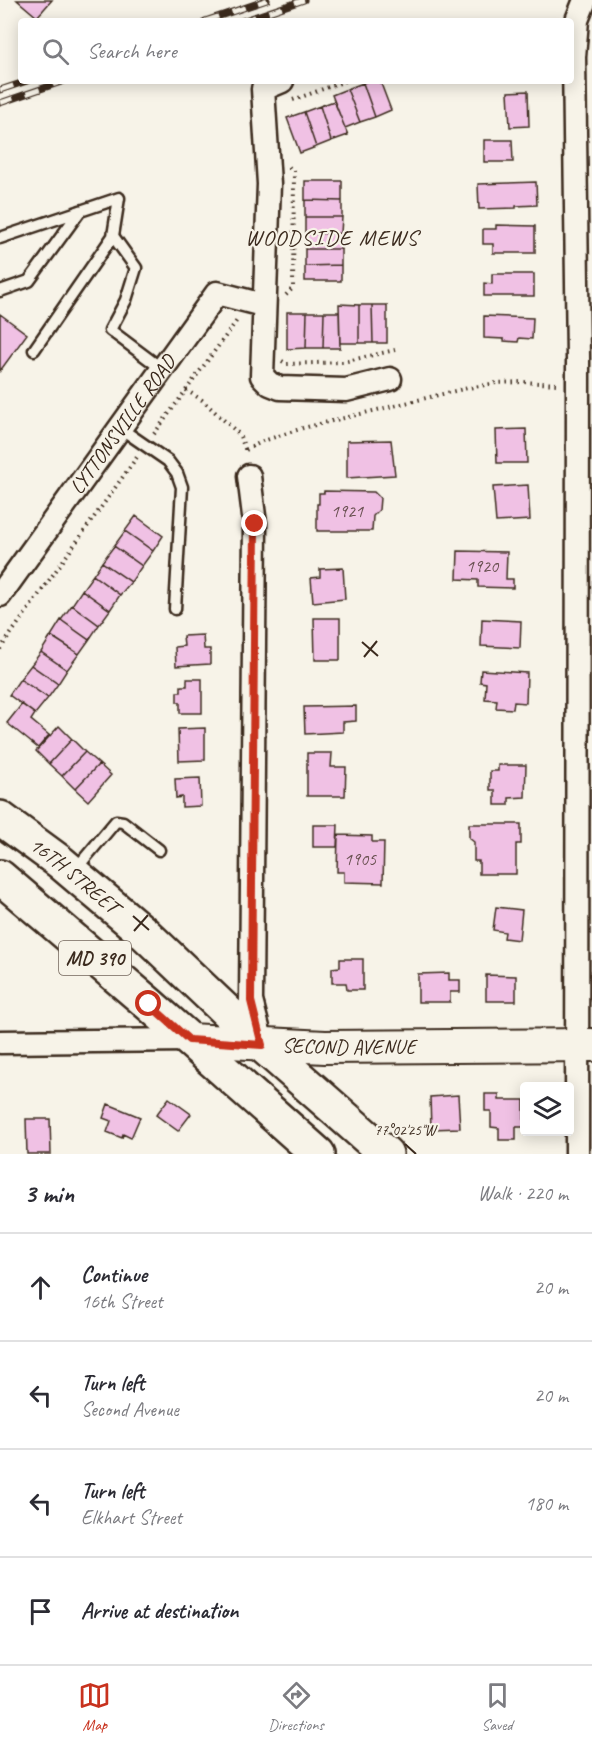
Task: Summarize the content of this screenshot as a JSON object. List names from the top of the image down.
{
  "streets": {
    "main road": ["16TH STREET", "MD 390"],
    "street": ["LYTTONSVILLE ROAD", "SECOND AVENUE"]
  },
  "crossings": [
    ["16TH STREET", "SECOND AVENUE"],
    ["MD 390", "SECOND AVENUE"]
  ],
  "districts": ["WOODSIDE MEWS"],
  "house_numbers": ["1921", "1920", "1905"],
  "page": {
    "search": "Search here",
    "heading": ["3 min", "Walk · 220 m"],
    "list": [
      ["Continue", "16th Street", "20 m"],
      ["Turn left", "Second Avenue", "20 m"],
      ["Turn left", "Elkhart Street", "180 m"],
      "Arrive at destination"
    ],
    "nav": ["Map", "Directions", "Saved"]
  },
  "coordinates": ["77°02'25\"W"]
}
